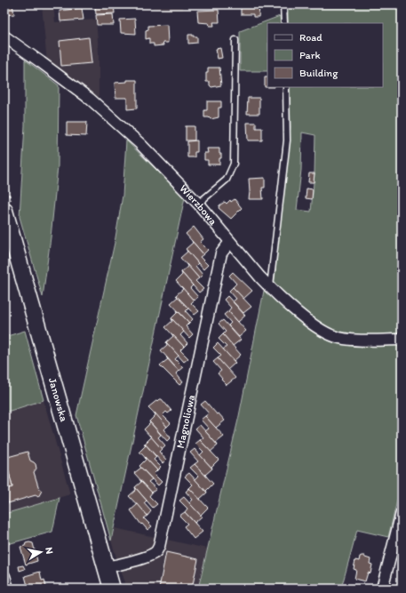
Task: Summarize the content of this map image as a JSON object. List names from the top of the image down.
{
  "streets": {
    "main road": ["Janowska"],
    "street": ["Wierzbowa", "Magnoliowa"]
  },
  "crossings": [
    ["Wierzbowa", "Magnoliowa"],
    ["Janowska", "Magnoliowa"]
  ],
  "legend": ["Road", "Park", "Building"],
  "north": "right"
}
